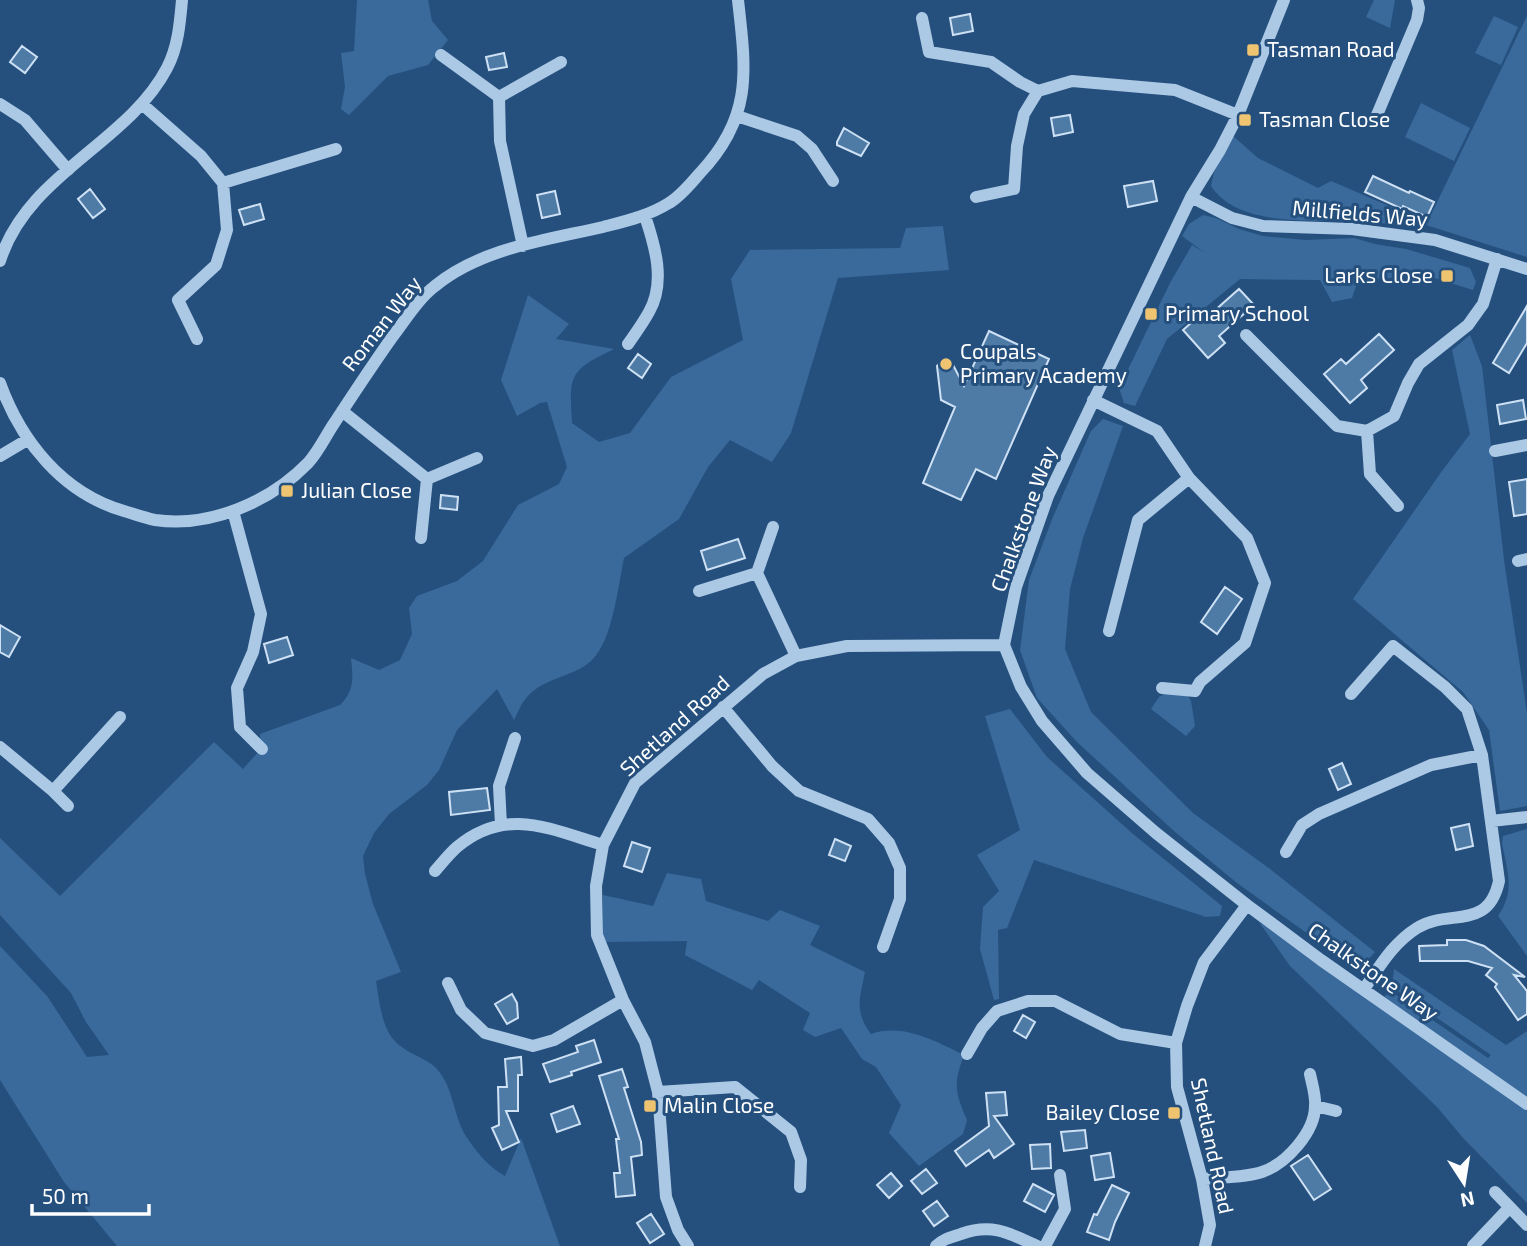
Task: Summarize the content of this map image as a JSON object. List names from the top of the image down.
{
  "streets": {
    "street": [
      "Millfields Way",
      "Roman Way",
      "Chalkstone Way",
      "Shetland Road"
    ]
  },
  "crossings": [
    ["Millfields Way", "Chalkstone Way"],
    ["Chalkstone Way", "Shetland Road"]
  ],
  "places": {
    "transit": [
      "Tasman Road",
      "Tasman Close",
      "Larks Close",
      "Primary School",
      "Julian Close",
      "Malin Close",
      "Bailey Close"
    ],
    "other": ["Coupals Primary Academy"]
  },
  "scale_bar": "50 m",
  "north": "bottom"
}
